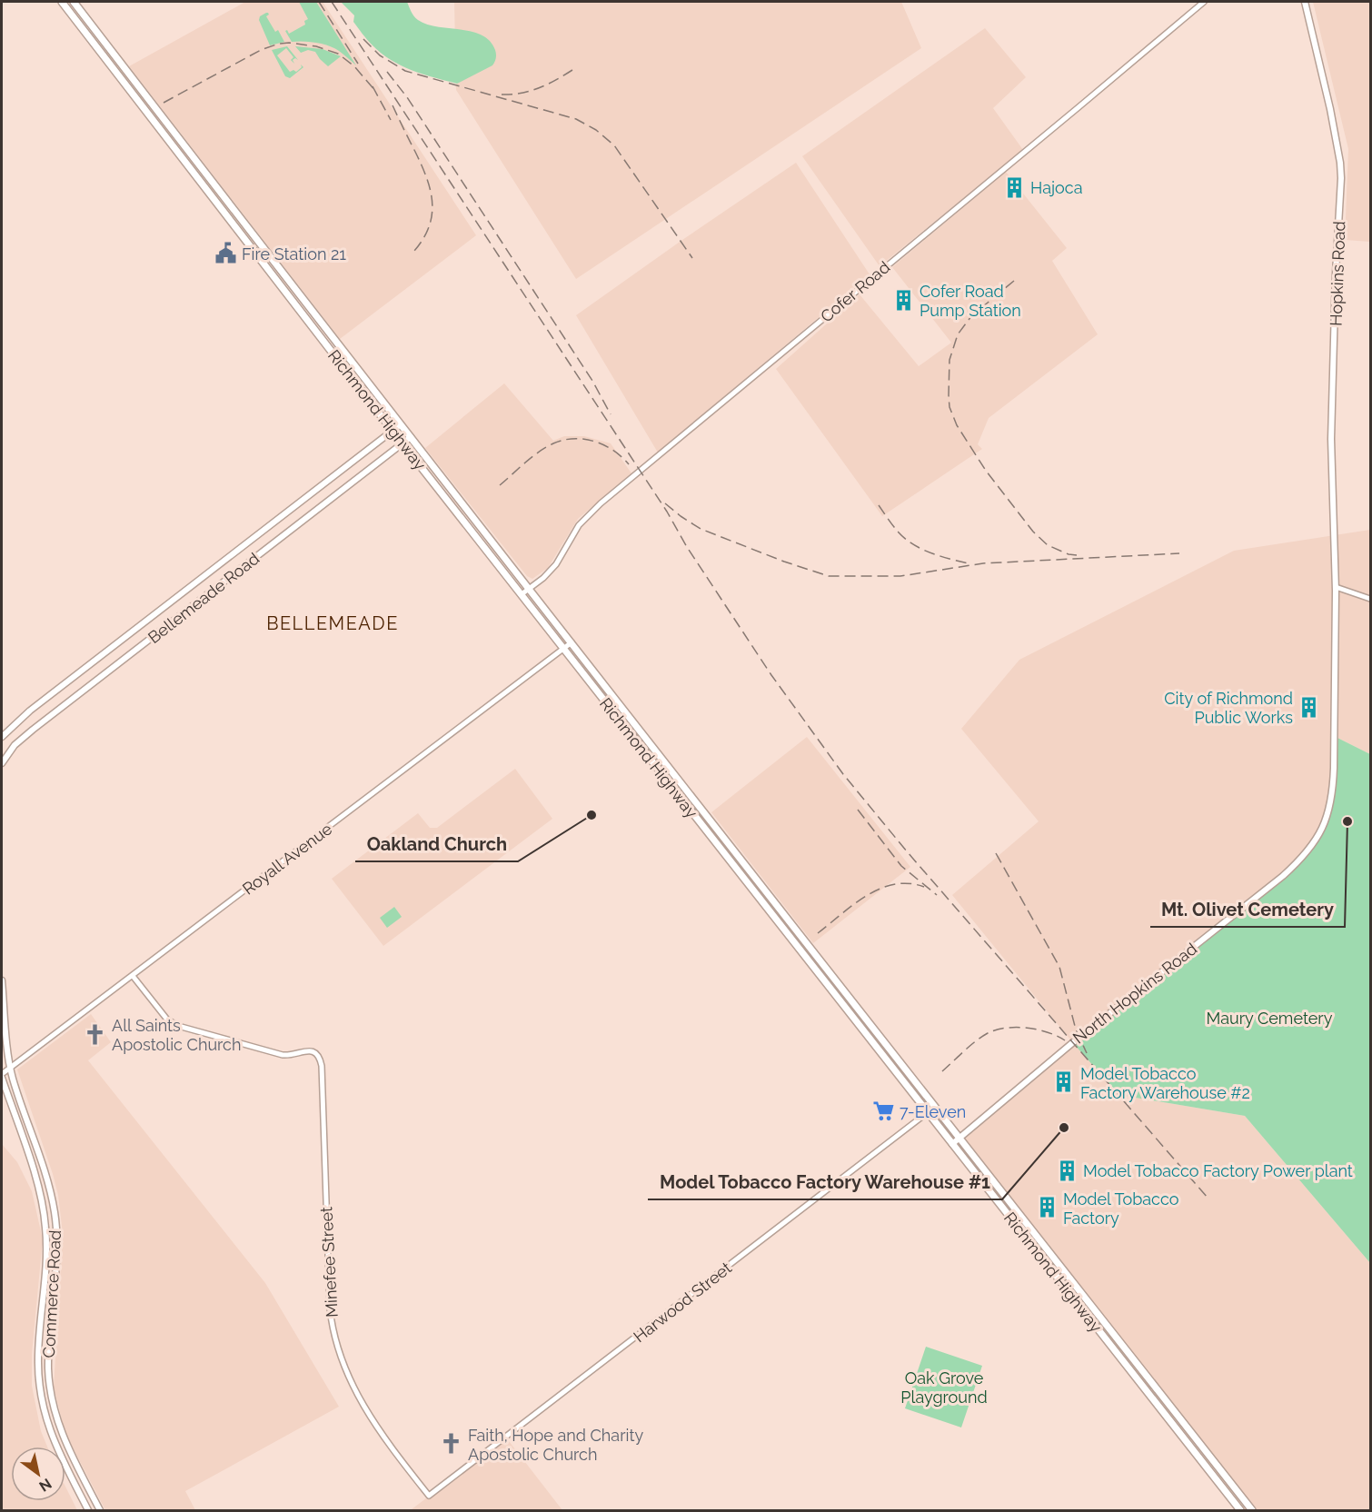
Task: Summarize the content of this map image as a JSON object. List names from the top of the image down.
{
  "streets": {
    "main road": [
      "Hopkins Road",
      "Richmond Highway",
      "Bellemeade Road",
      "North Hopkins Road",
      "Commerce Road"
    ],
    "street": [
      "Cofer Road",
      "Royall Avenue",
      "Minefee Street",
      "Harwood Street"
    ]
  },
  "crossings": [
    ["Hopkins Road", "North Hopkins Road"],
    ["Cofer Road", "Richmond Highway"],
    ["Richmond Highway", "Bellemeade Road"],
    ["Richmond Highway", "Royall Avenue"],
    ["Richmond Highway", "North Hopkins Road"],
    ["Richmond Highway", "Harwood Street"],
    ["Royall Avenue", "Minefee Street"],
    ["Royall Avenue", "Commerce Road"],
    ["Minefee Street", "Harwood Street"]
  ],
  "districts": ["BELLEMEADE"],
  "parks": ["Maury Cemetery", "Oak Grove Playground"],
  "places": {
    "building": [
      "Hajoca",
      "Cofer Road Pump Station",
      "City of Richmond Public Works",
      "Model Tobacco Factory Warehouse #2",
      "Model Tobacco Factory Power plant",
      "Model Tobacco Factory"
    ],
    "public building": ["Fire Station 21"],
    "other": ["Oakland Church", "Mt. Olivet Cemetery", "Model Tobacco Factory Warehouse #1"],
    "church": ["All Saints Apostolic Church", "Faith, Hope and Charity Apostolic Church"],
    "supermarket": ["7-Eleven"]
  },
  "north": "bottom right"
}
